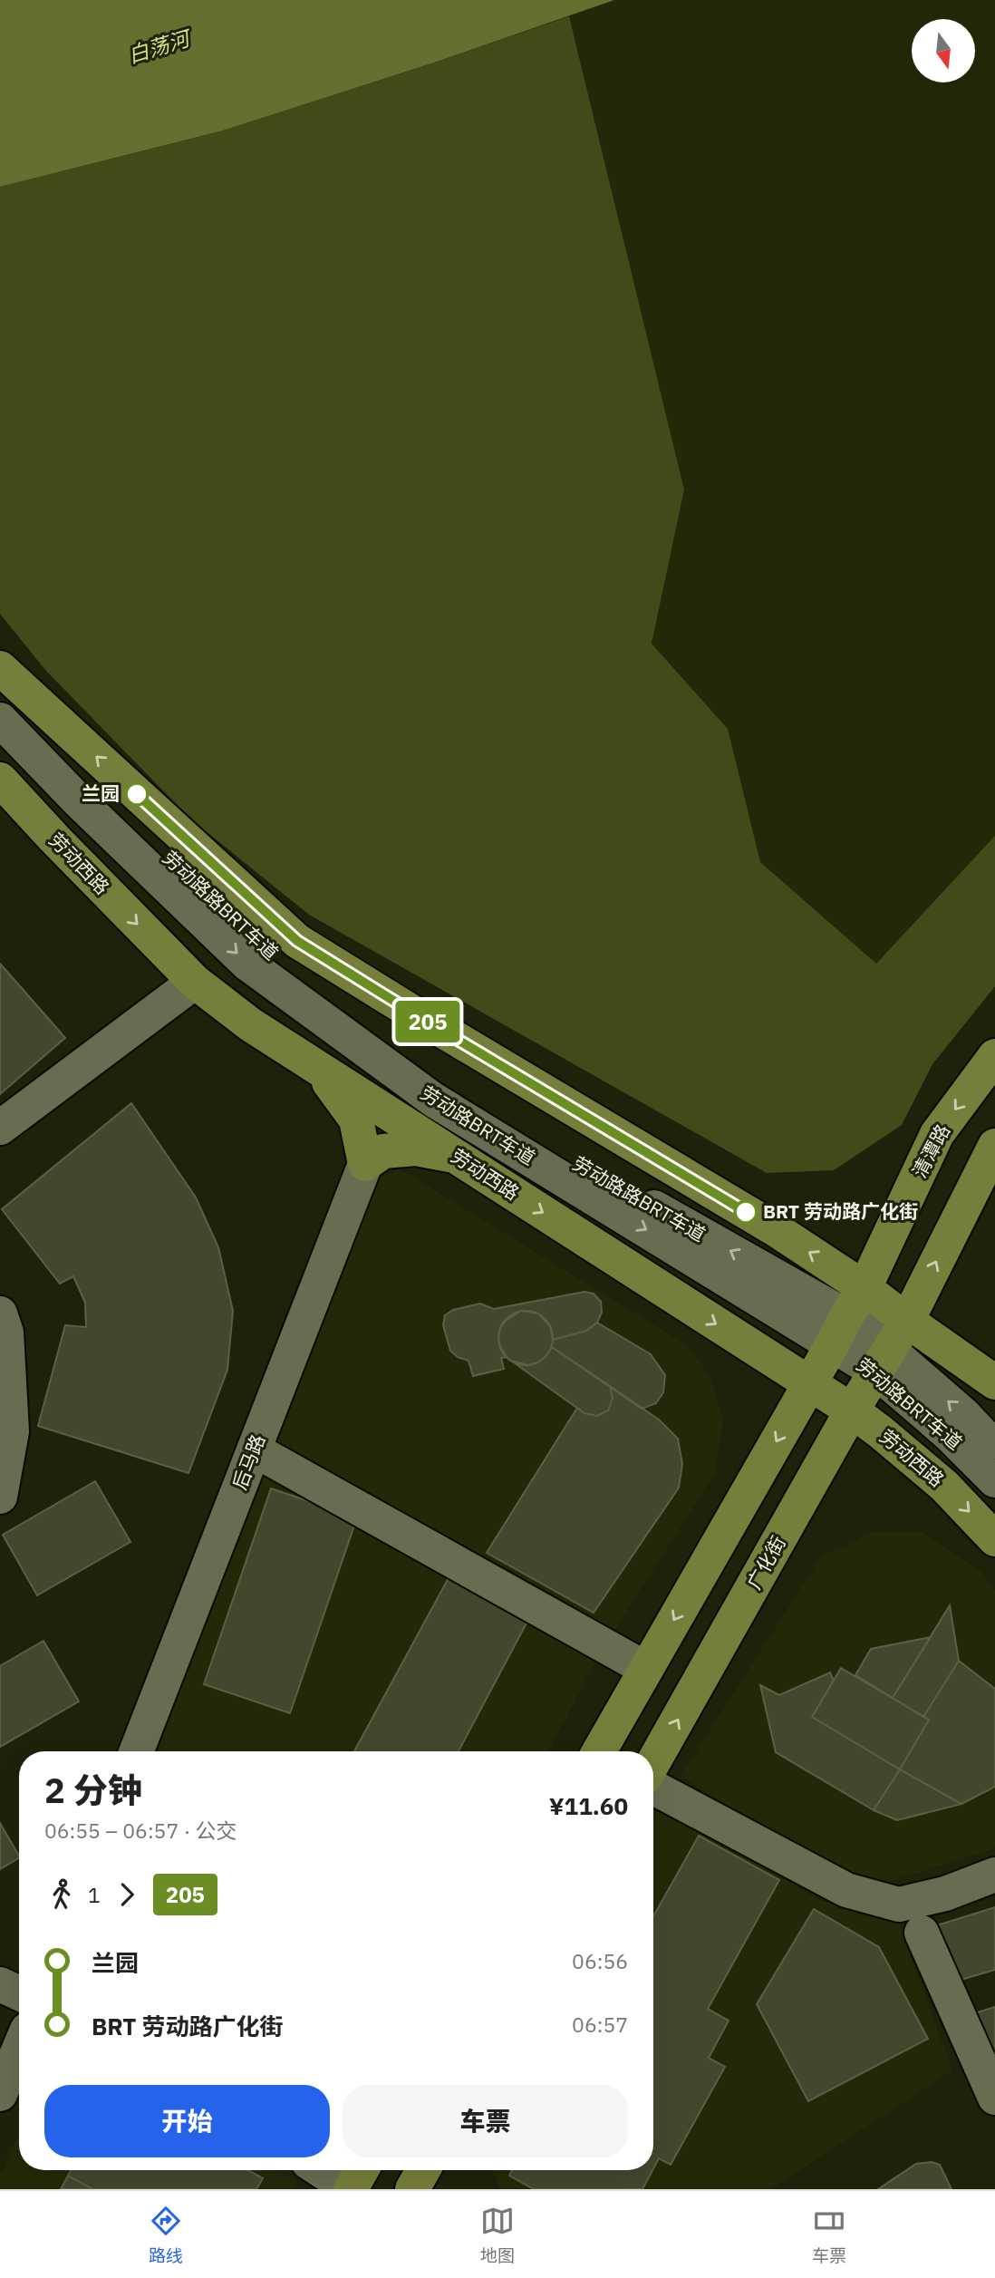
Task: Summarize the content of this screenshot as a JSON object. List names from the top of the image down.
{
  "streets": {
    "main road": ["劳动西路", "清潭路", "广化街"],
    "street": ["劳动路路BRT车道", "劳动路BRT车道", "后马路"]
  },
  "crossings": [
    ["劳动西路", "清潭路"],
    ["劳动西路", "广化街"],
    ["劳动路路BRT车道", "劳动路BRT车道"],
    ["劳动路路BRT车道", "清潭路"],
    ["劳动路路BRT车道", "广化街"],
    ["劳动路BRT车道", "清潭路"],
    ["劳动路BRT车道", "广化街"]
  ],
  "one_way": ["劳动路路BRT车道", "劳动路BRT车道"],
  "water": ["白荡河"],
  "places": ["兰园", "BRT 劳动路广化街"],
  "lines": ["bus line 205"],
  "north": "bottom",
  "page": {
    "on_map": "205",
    "heading": ["2 分钟", "06:55 – 06:57 · 公交", "¥11.60"],
    "legs": ["1", "205"],
    "list": [
      {
        "name": "兰园",
        "value": "06:56"
      },
      {
        "name": "BRT 劳动路广化街",
        "value": "06:57"
      }
    ],
    "buttons": ["开始", "车票"],
    "tabs": ["路线", "地图", "车票"]
  }
}
